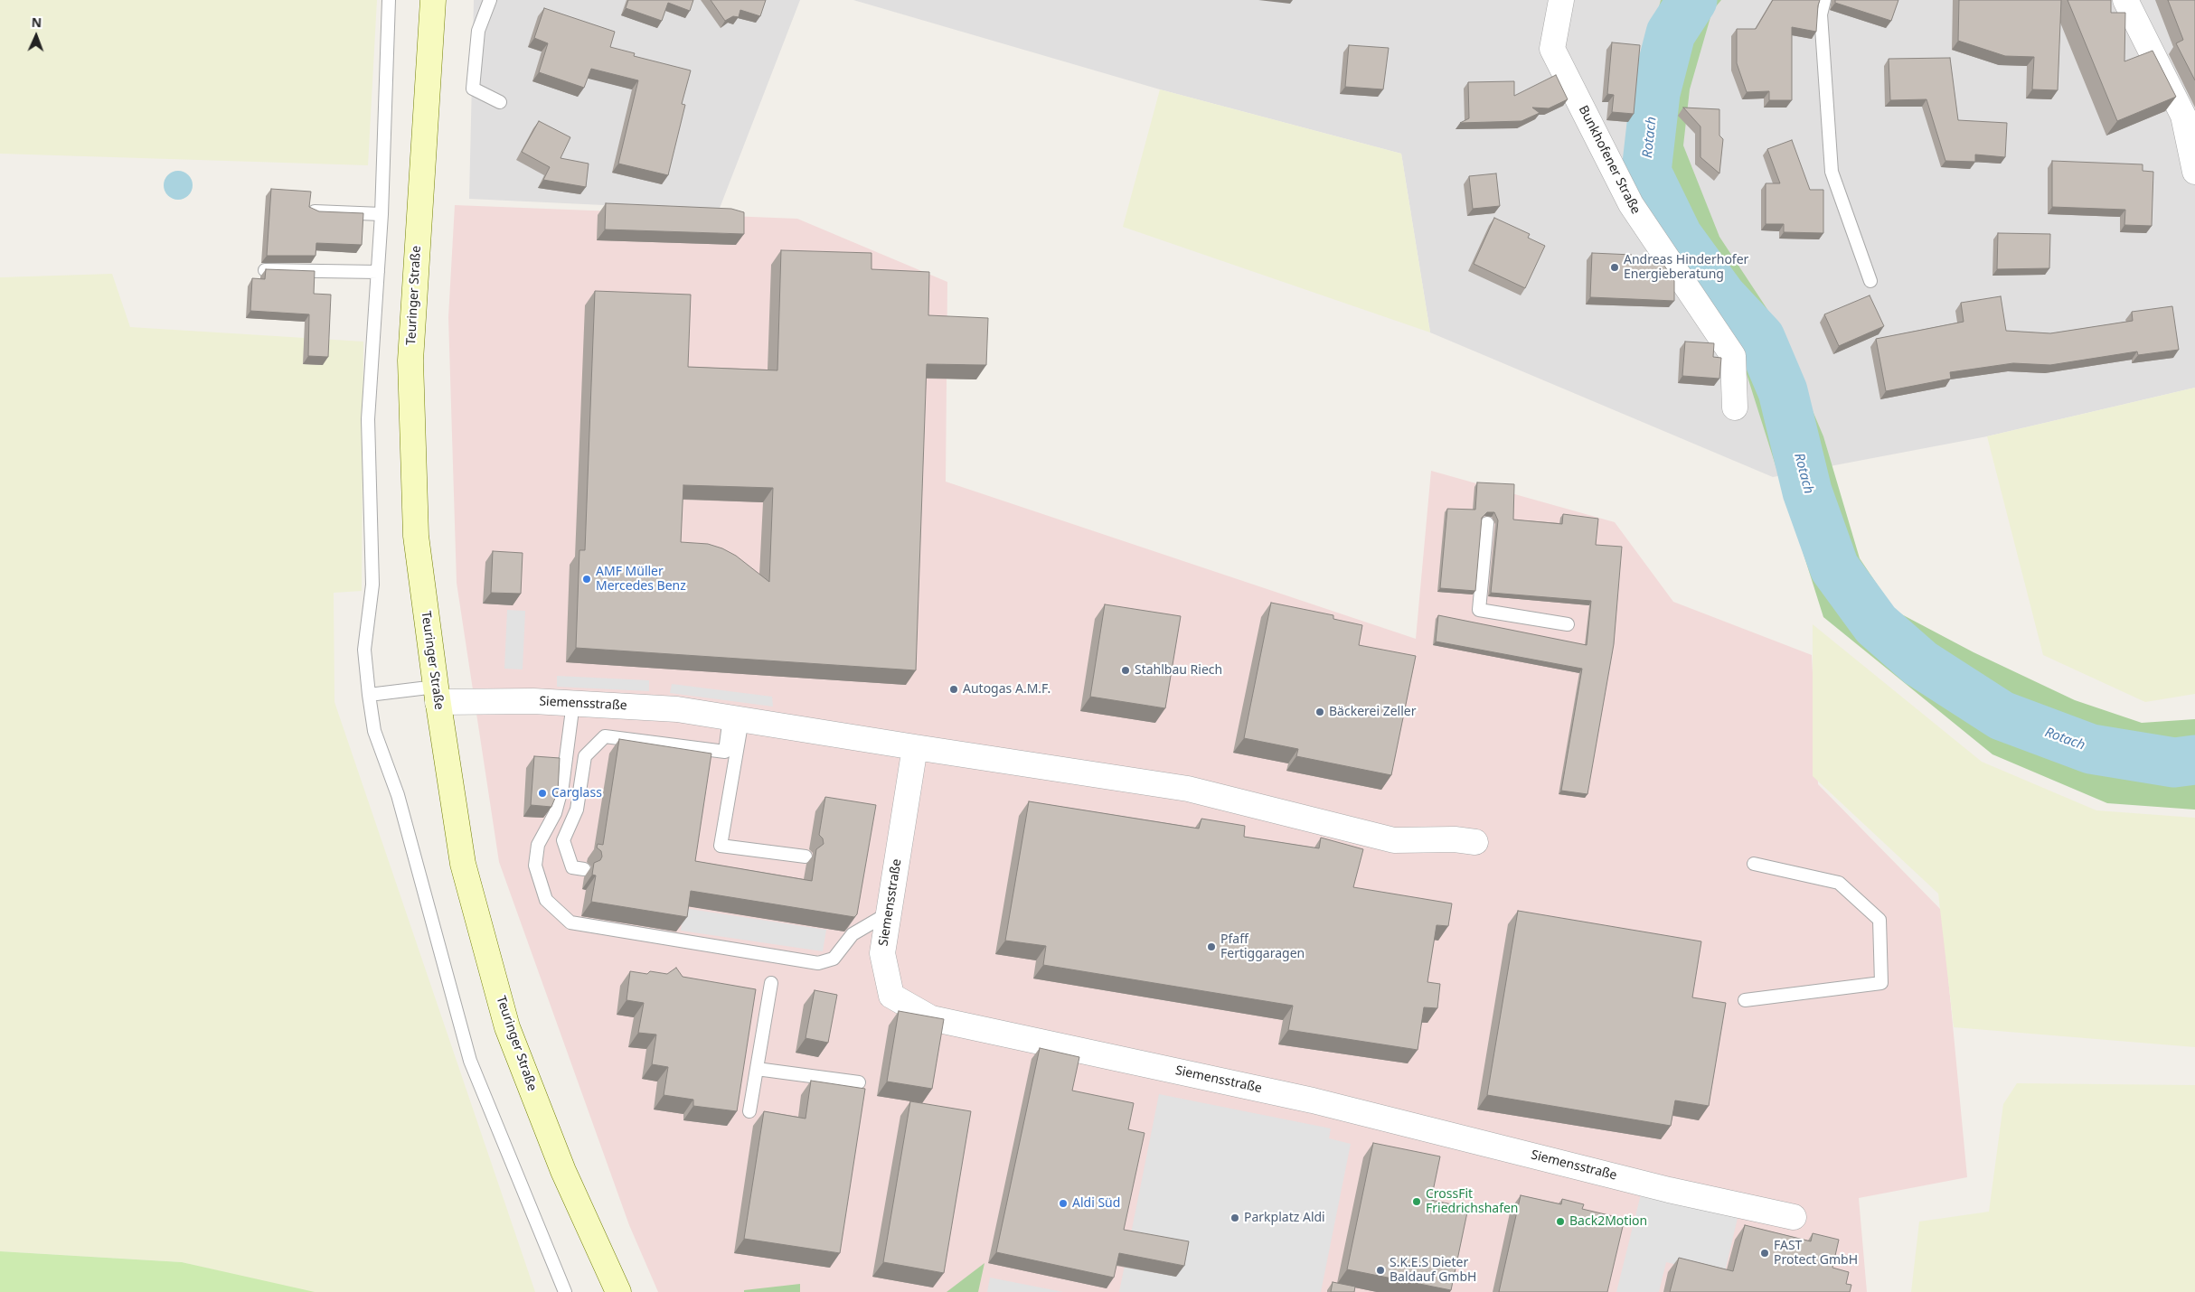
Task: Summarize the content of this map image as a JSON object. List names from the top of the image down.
{
  "streets": {
    "street": ["Bunkhofener Straße", "Teuringer Straße", "Siemensstraße"]
  },
  "crossings": [
    ["Teuringer Straße", "Siemensstraße"]
  ],
  "water": ["Rotach"],
  "places": [
    "Andreas Hinderhofer Energieberatung",
    "AMF Müller Mercedes Benz",
    "Stahlbau Riech",
    "Autogas A.M.F.",
    "Bäckerei Zeller",
    "Carglass",
    "Pfaff Fertiggaragen",
    "CrossFit Friedrichshafen",
    "Aldi Süd",
    "Parkplatz Aldi",
    "Back2Motion",
    "FAST Protect GmbH",
    "S.K.E.S Dieter Baldauf GmbH"
  ],
  "north": "top"
}
